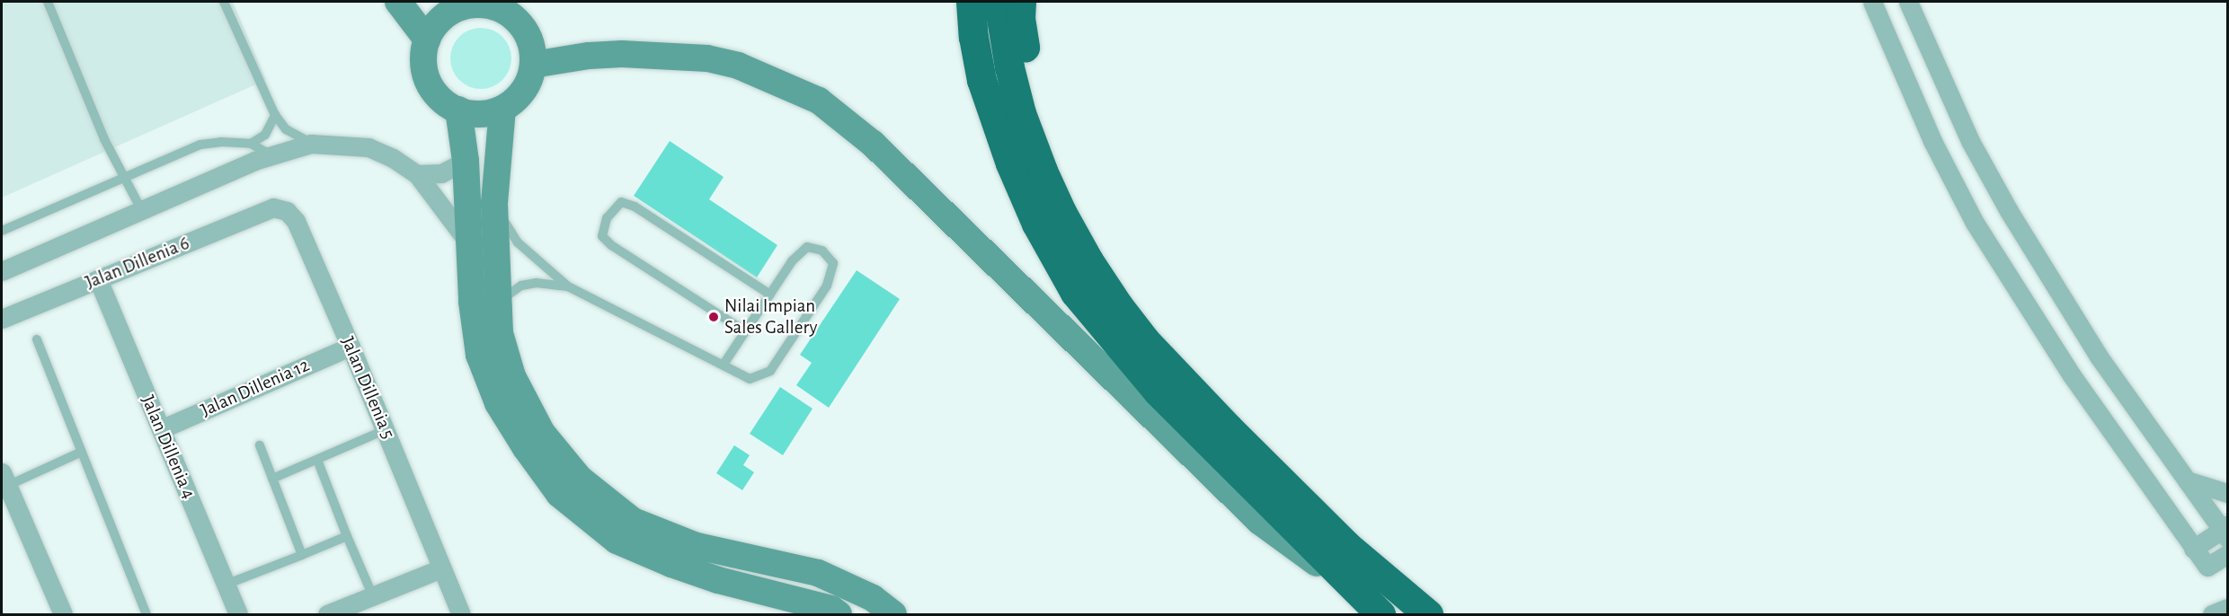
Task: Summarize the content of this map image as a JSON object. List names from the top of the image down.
{
  "streets": {
    "street": [
      "Jalan Dillenia 6",
      "Jalan Dillenia 12",
      "Jalan Dillenia 5",
      "Jalan Dillenia 4"
    ]
  },
  "crossings": [
    ["Jalan Dillenia 6", "Jalan Dillenia 5"],
    ["Jalan Dillenia 6", "Jalan Dillenia 4"],
    ["Jalan Dillenia 12", "Jalan Dillenia 5"],
    ["Jalan Dillenia 12", "Jalan Dillenia 4"]
  ],
  "places": ["Nilai Impian Sales Gallery"]
}
